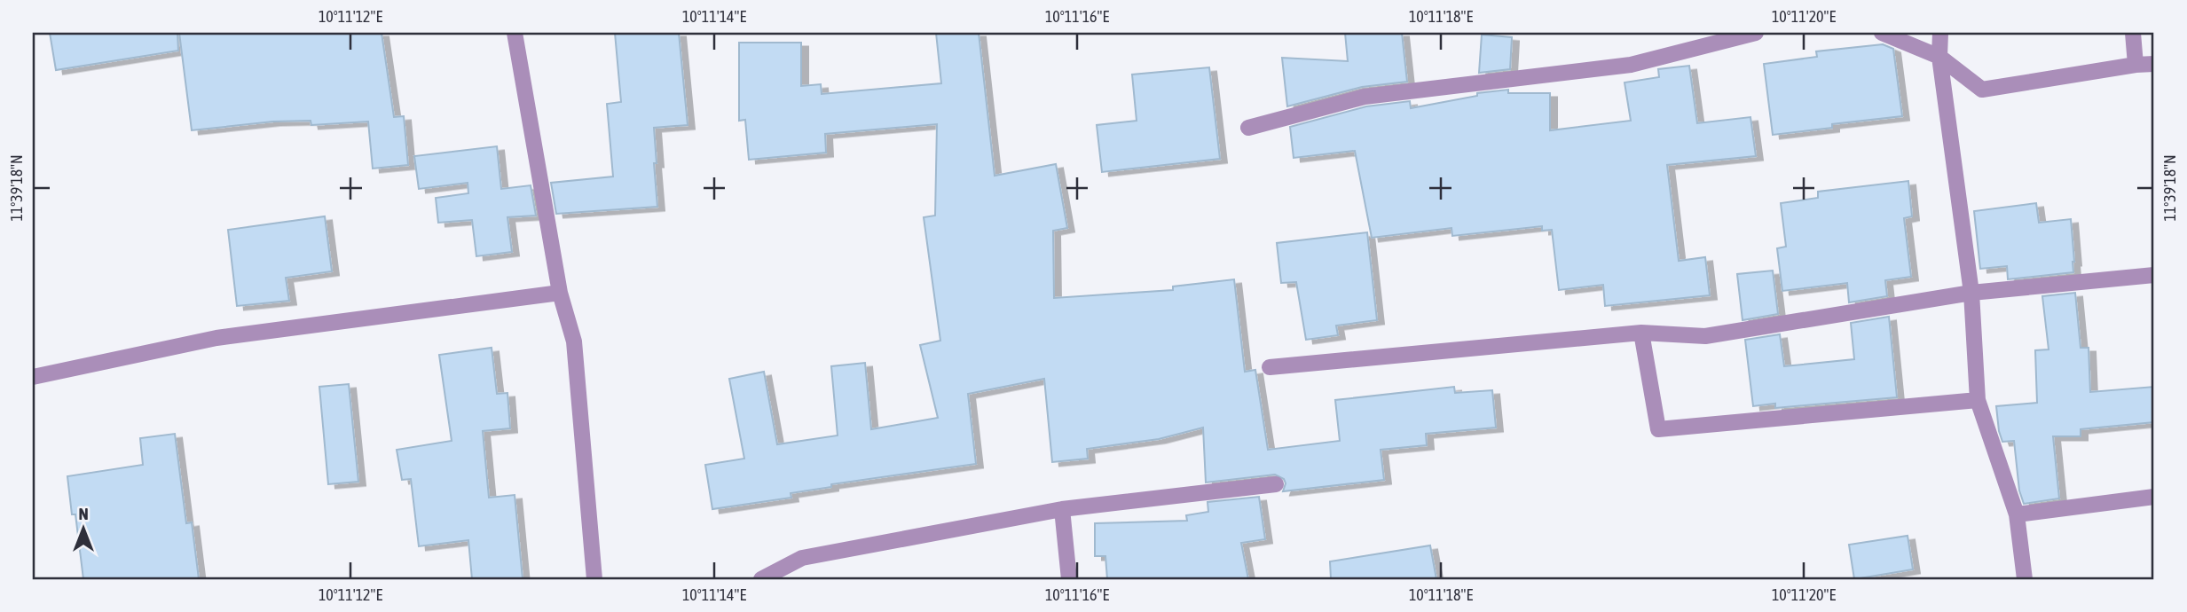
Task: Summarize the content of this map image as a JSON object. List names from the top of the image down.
{
  "north": "top",
  "coordinates": [
    "10°11'12\"E",
    "10°11'14\"E",
    "10°11'16\"E",
    "10°11'18\"E",
    "10°11'20\"E",
    "11°39'18\"N"
  ]
}
